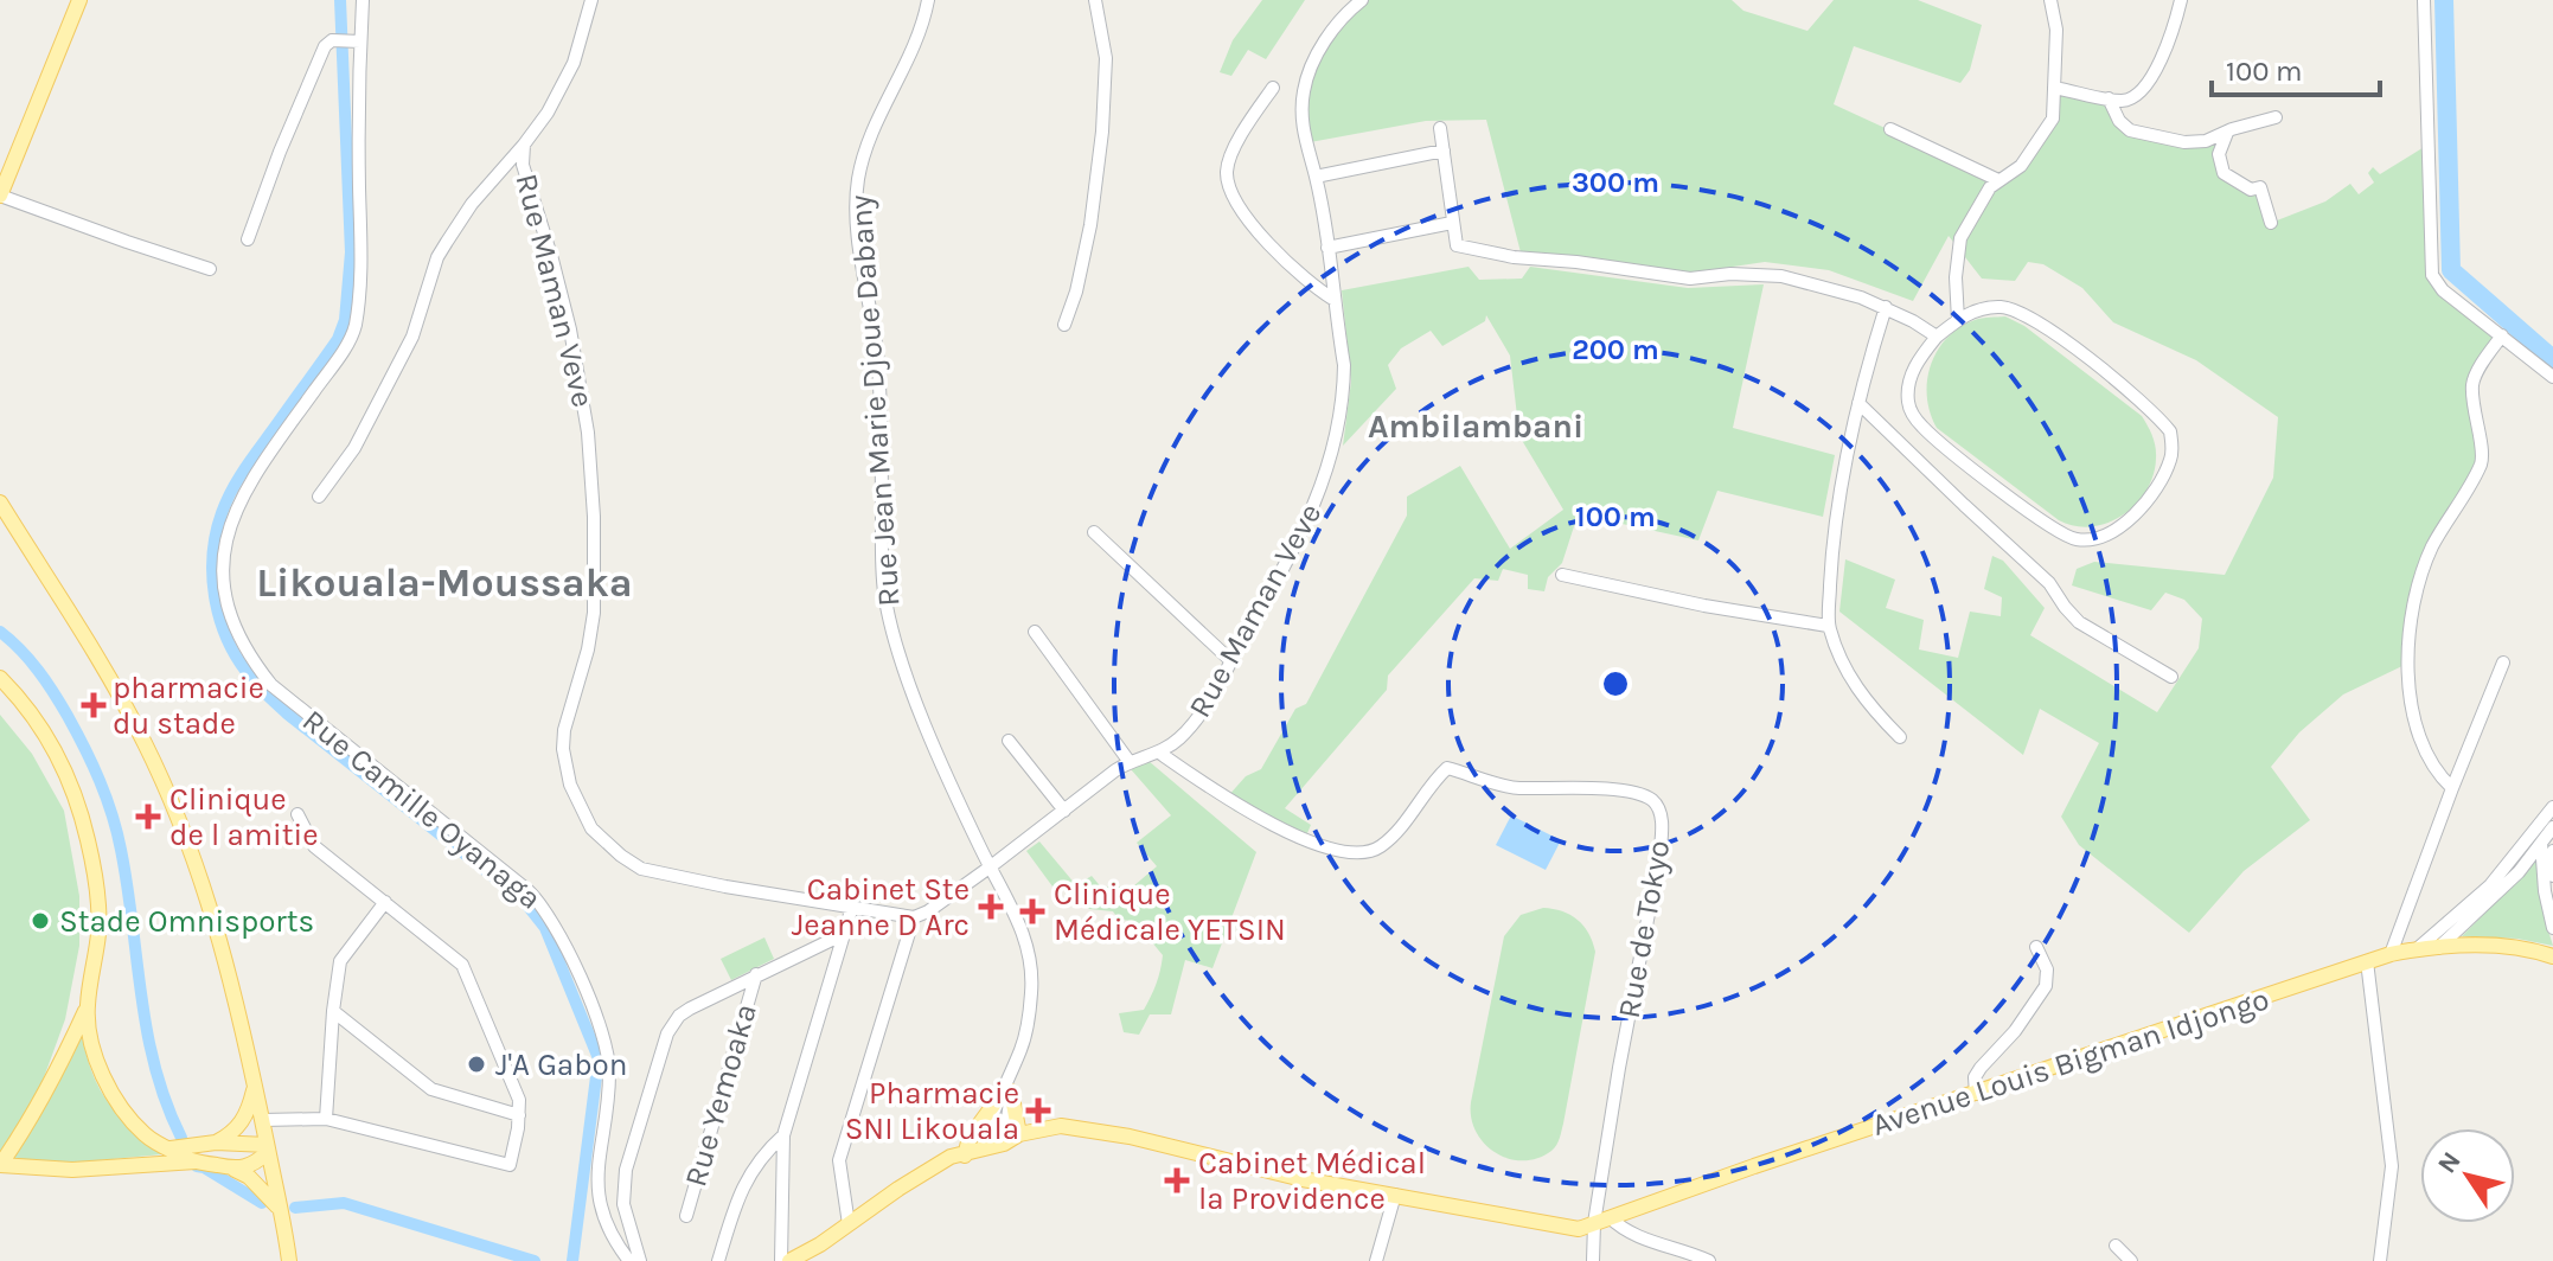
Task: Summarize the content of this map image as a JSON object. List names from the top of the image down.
{
  "streets": {
    "main road": ["Avenue Louis Bigman Idjongo"],
    "street": [
      "Rue Maman Veve",
      "Rue Jean Marie Djoue Dabany",
      "Rue Camille Oyanaga",
      "Rue de Tokyo",
      "Rue Yemoaka"
    ]
  },
  "crossings": [
    ["Rue Maman Veve", "Rue Jean Marie Djoue Dabany"],
    ["Rue Maman Veve", "Rue de Tokyo"],
    ["Rue de Tokyo", "Avenue Louis Bigman Idjongo"]
  ],
  "districts": ["Ambilambani", "Likouala-Moussaka"],
  "places": {
    "health": [
      "pharmacie du stade",
      "Clinique de l amitie",
      "Cabinet Ste Jeanne D Arc",
      "Clinique Médicale YETSIN",
      "Pharmacie SNI Likouala",
      "Cabinet Médical la Providence"
    ],
    "other": ["Stade Omnisports", "J'A Gabon"]
  },
  "scale_bar": "100 m",
  "north": "top left",
  "rings": ["300 m", "200 m", "100 m"]
}
